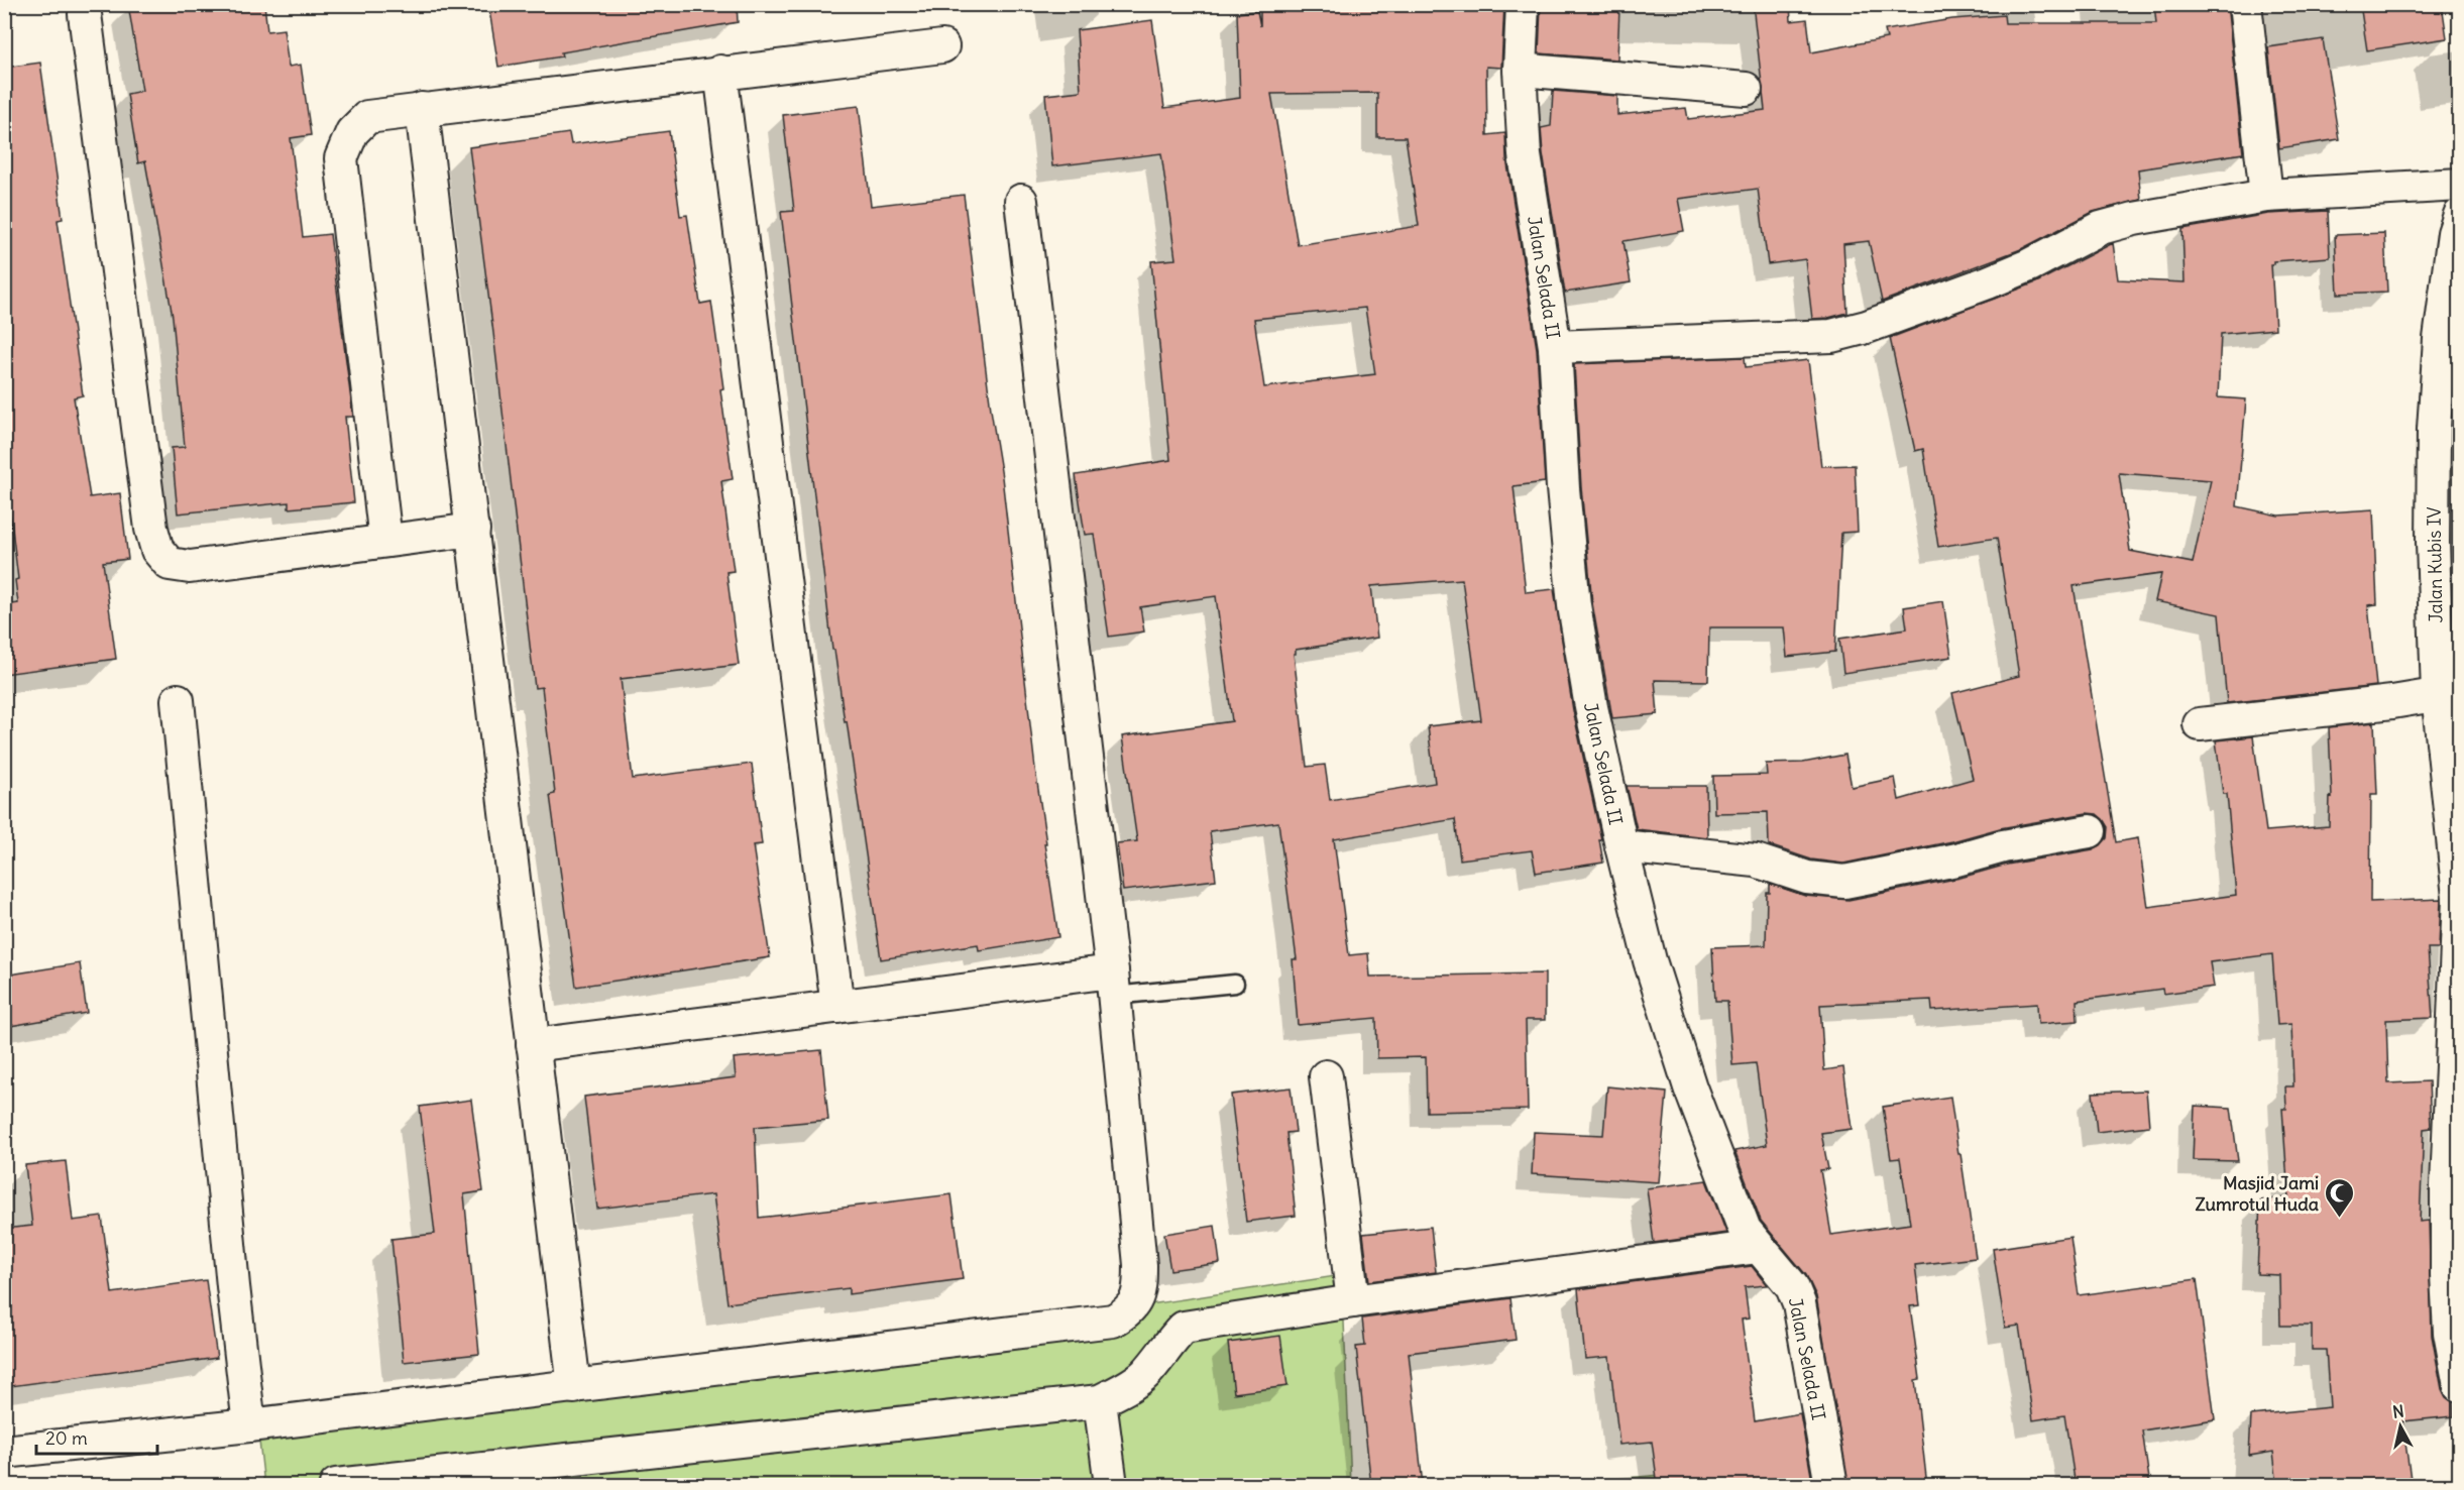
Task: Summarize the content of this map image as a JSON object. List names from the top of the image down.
{
  "streets": {
    "street": ["Jalan Selada II", "Jalan Kubis IV"]
  },
  "places": {
    "mosque": ["Masjid Jami Zumrotul Huda"]
  },
  "scale_bar": "20 m",
  "north": "top"
}
